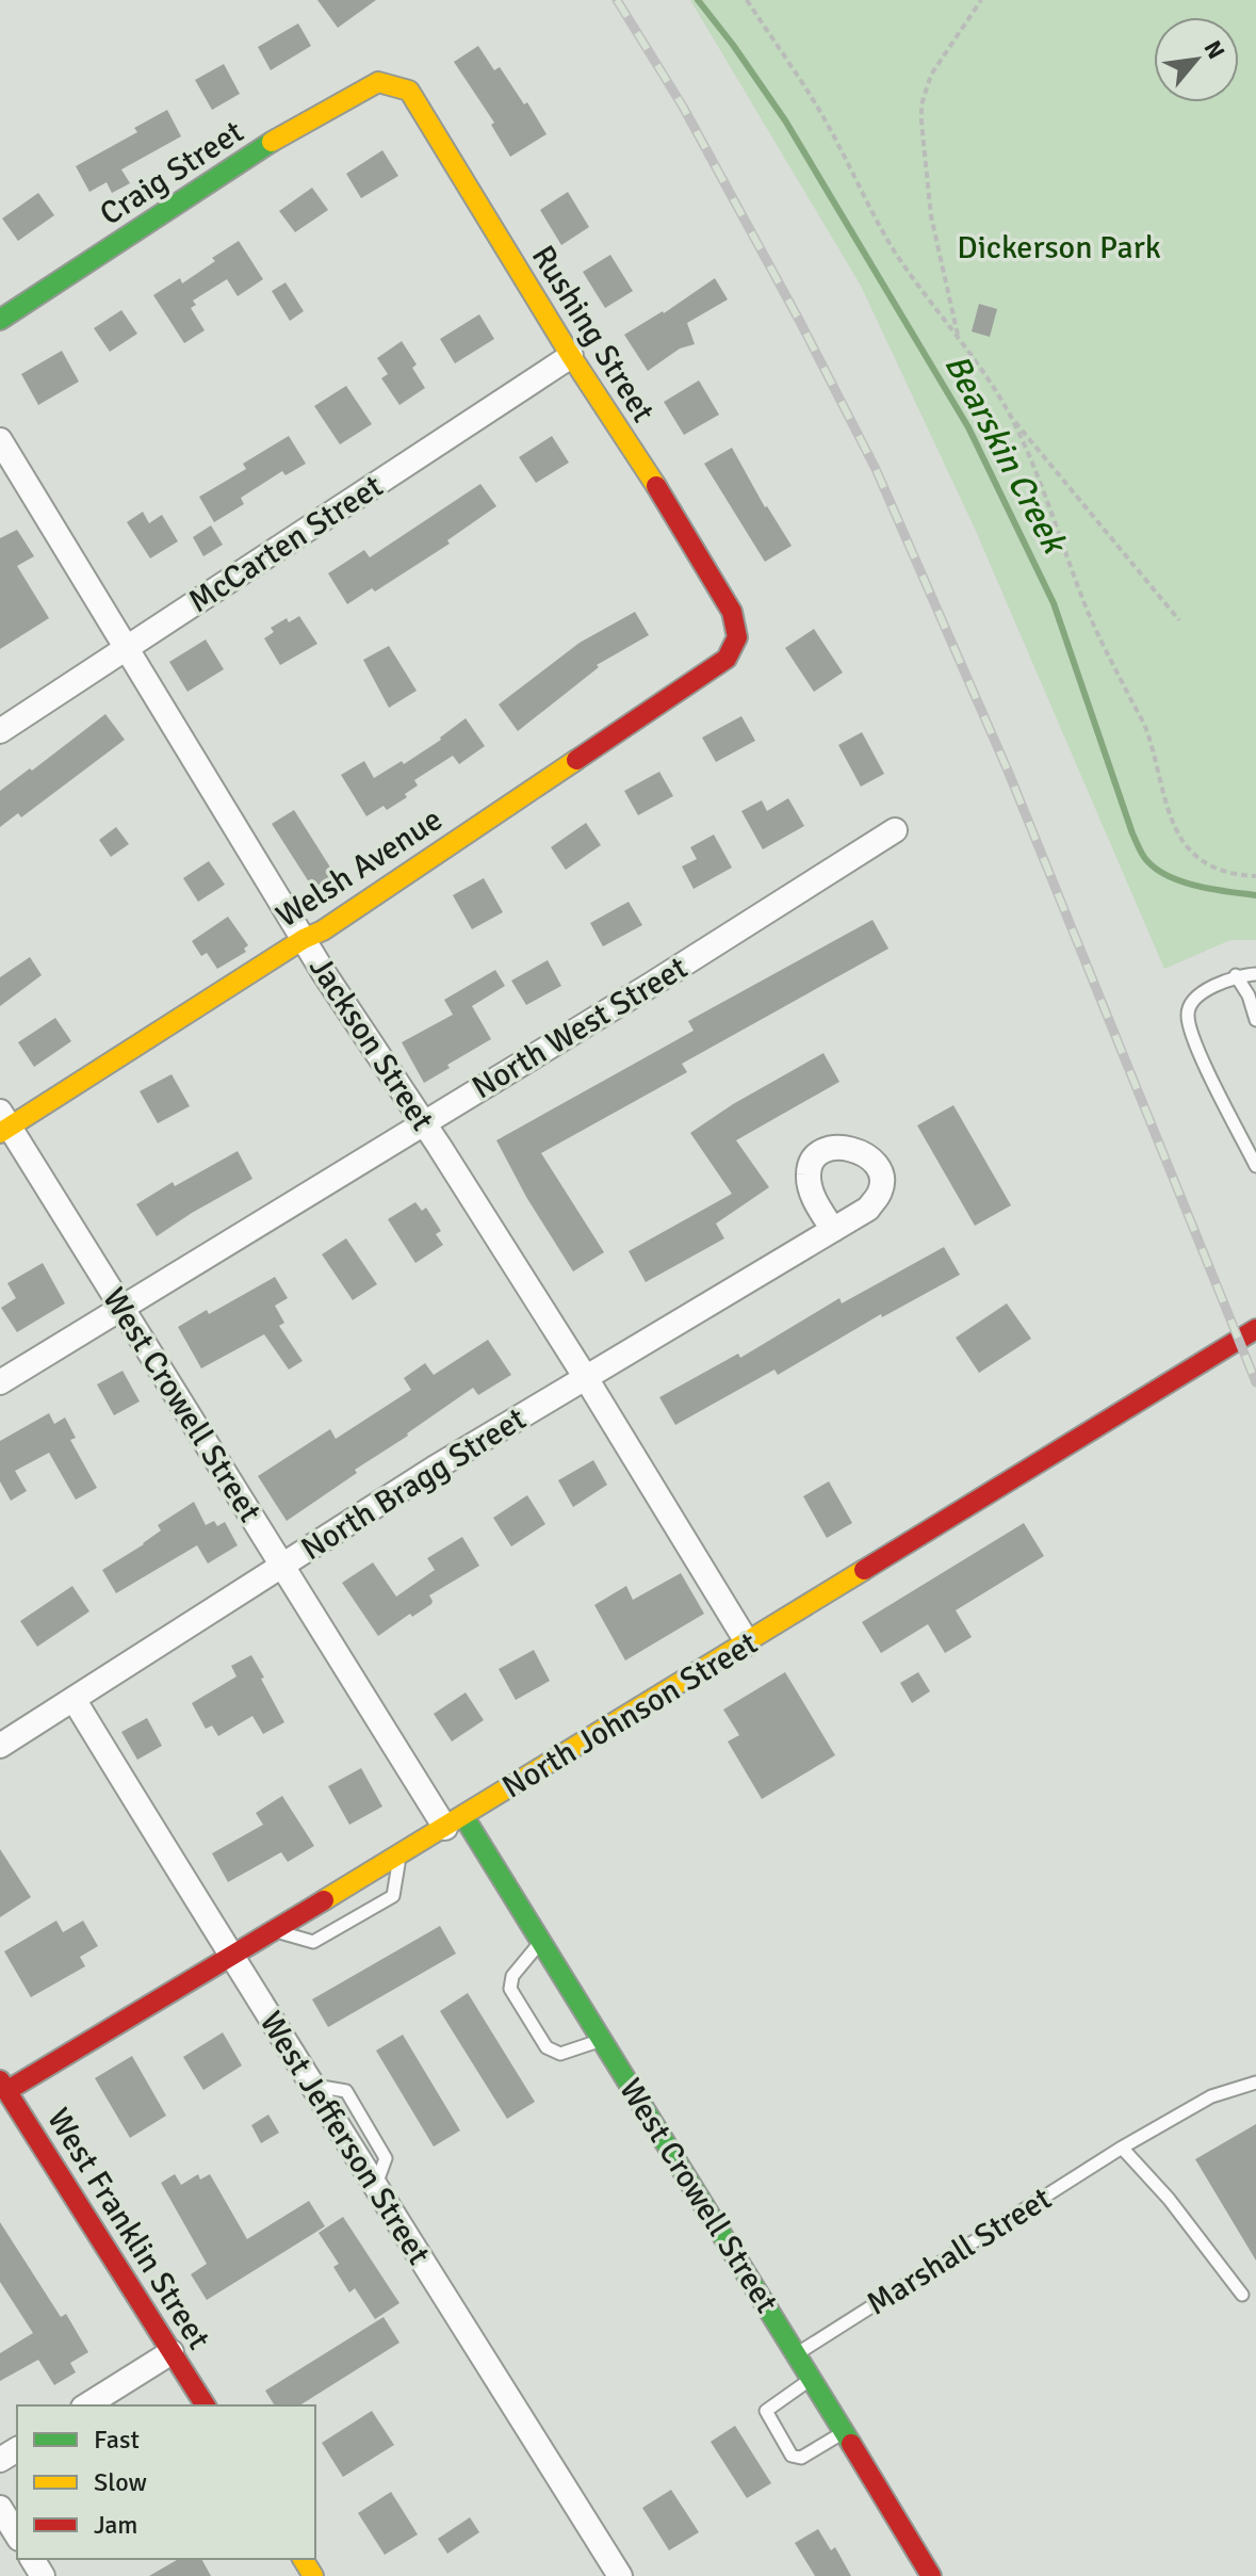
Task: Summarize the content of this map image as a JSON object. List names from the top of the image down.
{
  "streets": {
    "street": [
      "Craig Street",
      "Rushing Street",
      "McCarten Street",
      "Welsh Avenue",
      "North West Street",
      "Jackson Street",
      "West Crowell Street",
      "North Bragg Street",
      "North Johnson Street",
      "West Jefferson Street",
      "West Franklin Street"
    ],
    "lane": ["Marshall Street"]
  },
  "crossings": [
    ["Craig Street", "Rushing Street"],
    ["Rushing Street", "McCarten Street"],
    ["Rushing Street", "Welsh Avenue"],
    ["McCarten Street", "Jackson Street"],
    ["Welsh Avenue", "Jackson Street"],
    ["Welsh Avenue", "West Crowell Street"],
    ["North West Street", "Jackson Street"],
    ["North West Street", "West Crowell Street"],
    ["Jackson Street", "North Bragg Street"],
    ["Jackson Street", "North Johnson Street"],
    ["West Crowell Street", "North Bragg Street"],
    ["West Crowell Street", "North Johnson Street"],
    ["West Crowell Street", "Marshall Street"],
    ["North Bragg Street", "West Jefferson Street"],
    ["North Johnson Street", "West Jefferson Street"],
    ["North Johnson Street", "West Franklin Street"]
  ],
  "water": ["Bearskin Creek"],
  "parks": ["Dickerson Park"],
  "legend": ["Fast", "Slow", "Jam"],
  "north": "top right"
}
